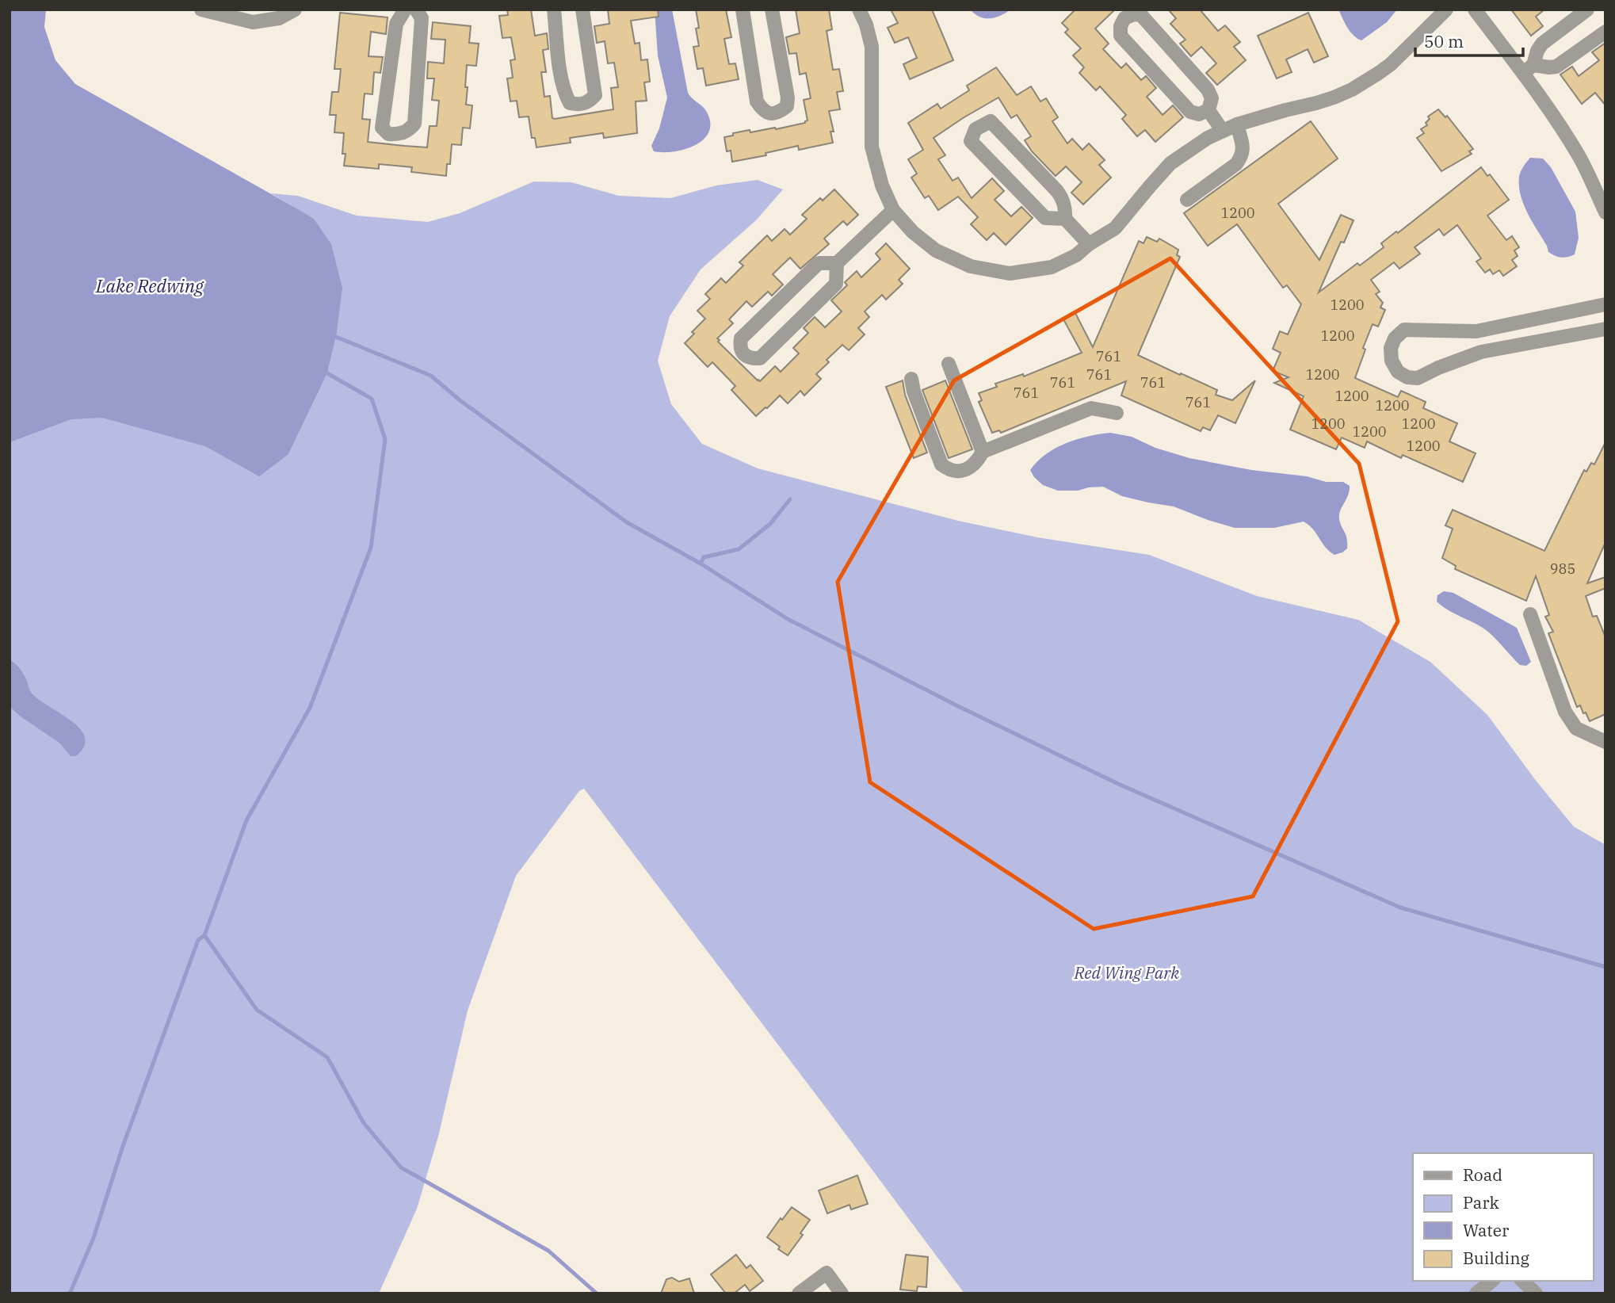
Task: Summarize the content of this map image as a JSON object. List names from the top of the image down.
{
  "water": ["Lake Redwing"],
  "parks": ["Red Wing Park"],
  "house_numbers": [
    "1200",
    "1200",
    "1200",
    "761",
    "761",
    "1200",
    "761",
    "761",
    "761",
    "1200",
    "761",
    "1200",
    "1200",
    "1200",
    "1200",
    "1200",
    "985"
  ],
  "legend": [
    "Road",
    "Park",
    "Water",
    "Building"
  ],
  "scale_bar": "50 m"
}
